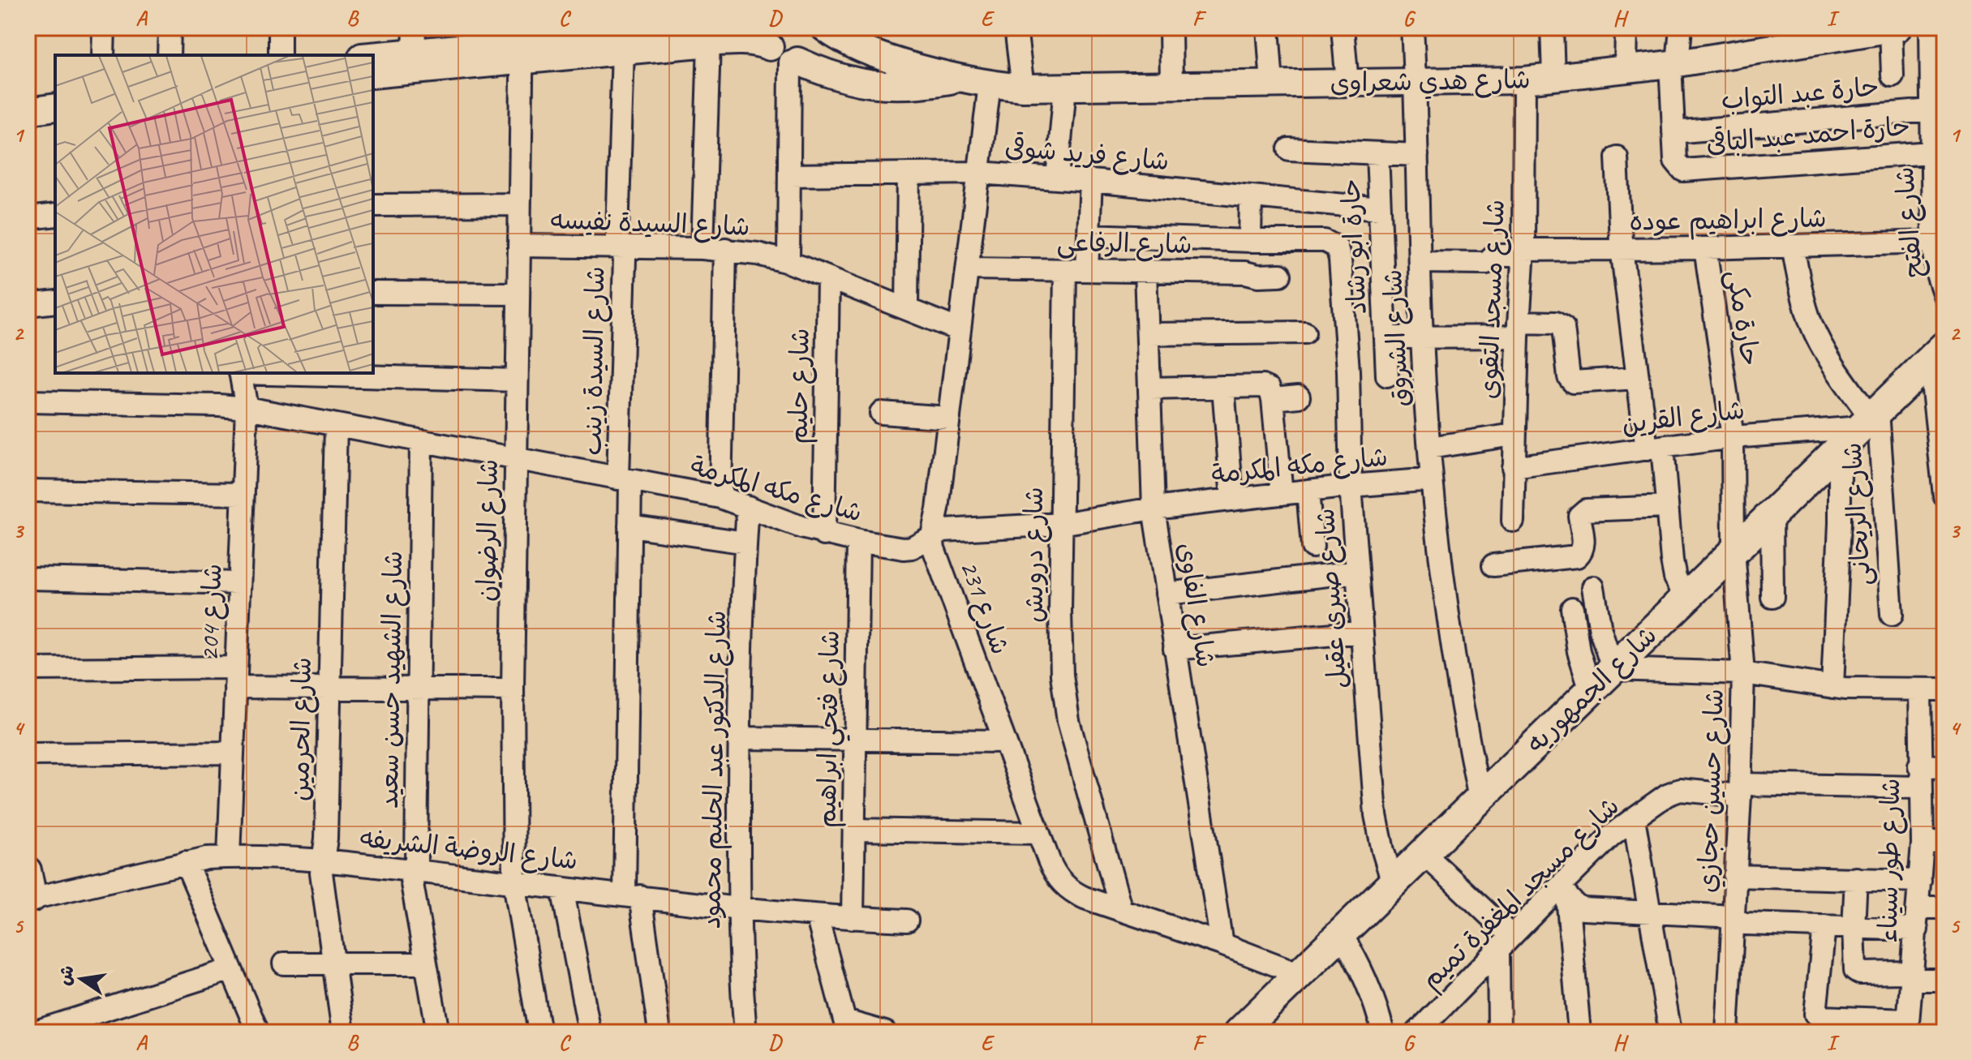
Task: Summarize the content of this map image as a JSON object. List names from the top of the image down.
{
  "streets": {
    "main road": ["شارع الجمهوريه"],
    "street": [
      "شارع هدي شعراوى",
      "حارة عبد التواب",
      "حارة احمد عبد الباقى",
      "شارع فريد شوقى",
      "شارع ابراهيم عوده",
      "شارع الفتح",
      "شارع السيدة نفيسه",
      "شارع الرفاعى",
      "حارة ابو رشاد",
      "شارع مسجد التقوى",
      "حارة مكى",
      "شارع الشروق",
      "شارع السيدة زينب",
      "شارع حليم",
      "شارع القرين",
      "شارع مكه المكرمة",
      "شارع الريحانى",
      "شارع الرضوان",
      "شارع درويش",
      "شارع صبرى عقيل",
      "شارع الفاوى",
      "شارع 231",
      "شارع 204",
      "شارع الشهيد حسن سعيد",
      "شارع الحرمين",
      "شارع فتحي ابراهيم",
      "شارع الدكتور عبد الحليم محمود",
      "شارع حسين حجازي",
      "شارع الروضة الشريفه",
      "شارع طور سيناء",
      "شارع مسجد المغفرة تميم"
    ]
  },
  "crossings": [
    ["شارع هدي شعراوى", "حارة احمد عبد الباقى"],
    ["شارع هدي شعراوى", "شارع مسجد التقوى"],
    ["شارع هدي شعراوى", "شارع الشروق"],
    ["شارع هدي شعراوى", "شارع السيدة زينب"],
    ["شارع هدي شعراوى", "شارع الرضوان"],
    ["شارع هدي شعراوى", "شارع 231"],
    ["حارة عبد التواب", "حارة احمد عبد الباقى"],
    ["حارة عبد التواب", "شارع الفتح"],
    ["حارة احمد عبد الباقى", "شارع الفتح"],
    ["شارع فريد شوقى", "حارة ابو رشاد"],
    ["شارع فريد شوقى", "شارع 231"],
    ["شارع ابراهيم عوده", "شارع الفتح"],
    ["شارع ابراهيم عوده", "شارع مسجد التقوى"],
    ["شارع ابراهيم عوده", "حارة مكى"],
    ["شارع ابراهيم عوده", "شارع الشروق"],
    ["شارع السيدة نفيسه", "شارع السيدة زينب"],
    ["شارع السيدة نفيسه", "شارع حليم"],
    ["شارع السيدة نفيسه", "شارع الرضوان"],
    ["شارع السيدة نفيسه", "شارع 231"],
    ["شارع الرفاعى", "شارع درويش"],
    ["شارع الرفاعى", "شارع الفاوى"],
    ["شارع الرفاعى", "شارع 231"],
    ["حارة ابو رشاد", "شارع مسجد التقوى"],
    ["حارة ابو رشاد", "شارع الشروق"],
    ["شارع مسجد التقوى", "شارع القرين"],
    ["حارة مكى", "شارع القرين"],
    ["حارة مكى", "شارع الجمهوريه"],
    ["حارة مكى", "شارع حسين حجازي"],
    ["شارع الشروق", "شارع مكه المكرمة"],
    ["شارع الشروق", "شارع الجمهوريه"],
    ["شارع السيدة زينب", "شارع مكه المكرمة"],
    ["شارع السيدة زينب", "شارع الروضة الشريفه"],
    ["شارع حليم", "شارع مكه المكرمة"],
    ["شارع القرين", "شارع الريحانى"],
    ["شارع القرين", "شارع الجمهوريه"],
    ["شارع مكه المكرمة", "شارع الرضوان"],
    ["شارع مكه المكرمة", "شارع درويش"],
    ["شارع مكه المكرمة", "شارع صبرى عقيل"],
    ["شارع مكه المكرمة", "شارع الفاوى"],
    ["شارع مكه المكرمة", "شارع 231"],
    ["شارع مكه المكرمة", "شارع 204"],
    ["شارع مكه المكرمة", "شارع الشهيد حسن سعيد"],
    ["شارع مكه المكرمة", "شارع الحرمين"],
    ["شارع مكه المكرمة", "شارع فتحي ابراهيم"],
    ["شارع مكه المكرمة", "شارع الدكتور عبد الحليم محمود"],
    ["شارع الريحانى", "شارع الجمهوريه"],
    ["شارع الرضوان", "شارع الروضة الشريفه"],
    ["شارع درويش", "شارع 231"],
    ["شارع صبرى عقيل", "شارع الجمهوريه"],
    ["شارع الفاوى", "شارع 231"],
    ["شارع 231", "شارع الجمهوريه"],
    ["شارع 204", "شارع الروضة الشريفه"],
    ["شارع الشهيد حسن سعيد", "شارع الروضة الشريفه"],
    ["شارع الجمهوريه", "شارع حسين حجازي"],
    ["شارع الحرمين", "شارع الروضة الشريفه"],
    ["شارع فتحي ابراهيم", "شارع الروضة الشريفه"],
    ["شارع الدكتور عبد الحليم محمود", "شارع الروضة الشريفه"],
    ["شارع حسين حجازي", "شارع مسجد المغفرة تميم"],
    ["شارع طور سيناء", "شارع مسجد المغفرة تميم"]
  ],
  "north": "left",
  "grid": {
    "columns": [
      "A",
      "B",
      "C",
      "D",
      "E",
      "F",
      "G",
      "H",
      "I"
    ],
    "rows": [
      "1",
      "2",
      "3",
      "4",
      "5"
    ]
  }
}
